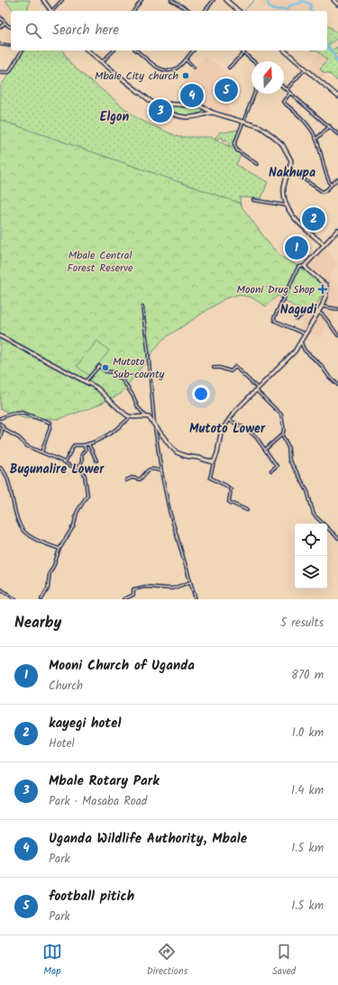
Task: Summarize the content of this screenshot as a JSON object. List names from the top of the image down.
{
  "districts": [
    "Elgon",
    "Nakhupa",
    "Nagudi",
    "Mutoto Lower",
    "Bugunalire Lower"
  ],
  "parks": ["Mbale Central Forest Reserve"],
  "places": {
    "other": ["Mbale City church", "Mutoto Sub-county"],
    "health": ["Mooni Drug Shop"]
  },
  "north": "top",
  "page": {
    "search": "Search here",
    "pins": [
      "5",
      "4",
      "3",
      "2",
      "1"
    ],
    "heading": ["Nearby", "5 results"],
    "list": [
      {
        "mark": "1",
        "name": "Mooni Church of Uganda",
        "note": "Church",
        "value": "870 m"
      },
      {
        "mark": "2",
        "name": "kayegi hotel",
        "note": "Hotel",
        "value": "1.0 km"
      },
      {
        "mark": "3",
        "name": "Mbale Rotary Park",
        "note": "Park · Masaba Road",
        "value": "1.4 km"
      },
      {
        "mark": "4",
        "name": "Uganda Wildlife Authority, Mbale",
        "note": "Park",
        "value": "1.5 km"
      },
      {
        "mark": "5",
        "name": "football pitich",
        "note": "Park",
        "value": "1.5 km"
      }
    ],
    "nav": ["Map", "Directions", "Saved"]
  }
}
